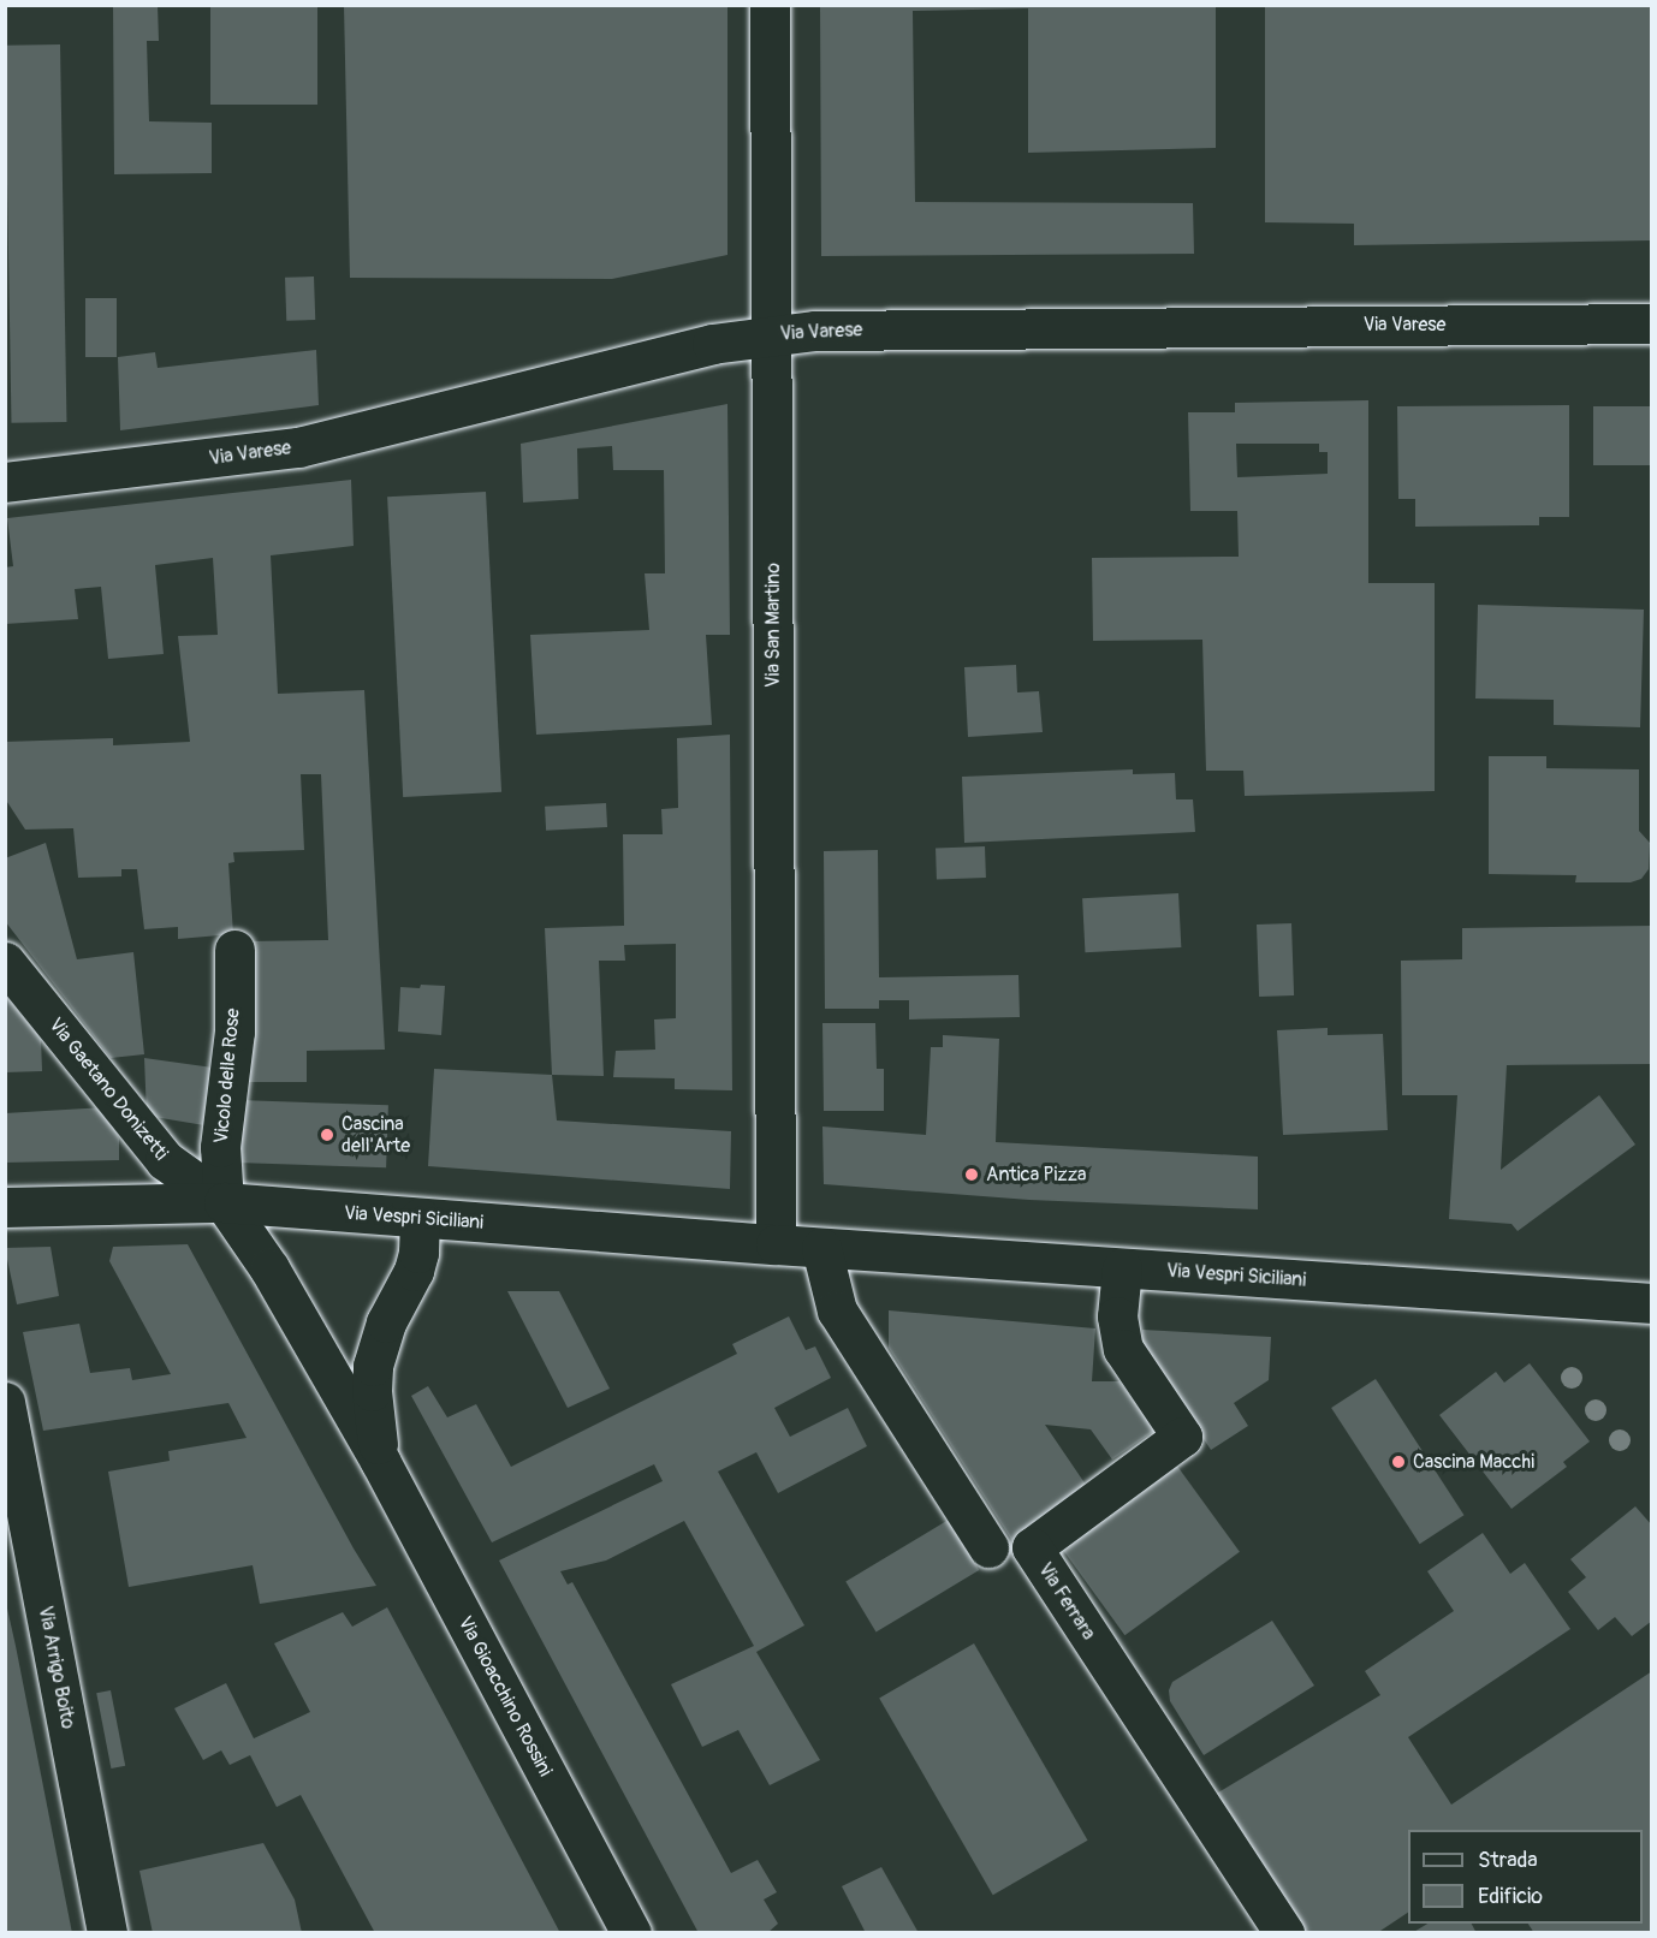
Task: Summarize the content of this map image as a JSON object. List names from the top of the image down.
{
  "streets": {
    "street": [
      "Via Varese",
      "Via San Martino",
      "Vicolo delle Rose",
      "Via Gaetano Donizetti",
      "Via Vespri Siciliani",
      "Via Ferrara",
      "Via Arrigo Boito",
      "Via Gioacchino Rossini"
    ]
  },
  "crossings": [
    ["Via Varese", "Via San Martino"],
    ["Via San Martino", "Via Vespri Siciliani"],
    ["Vicolo delle Rose", "Via Gaetano Donizetti"],
    ["Vicolo delle Rose", "Via Vespri Siciliani"],
    ["Vicolo delle Rose", "Via Gioacchino Rossini"],
    ["Via Gaetano Donizetti", "Via Vespri Siciliani"],
    ["Via Gaetano Donizetti", "Via Gioacchino Rossini"],
    ["Via Vespri Siciliani", "Via Ferrara"],
    ["Via Vespri Siciliani", "Via Gioacchino Rossini"]
  ],
  "places": ["Cascina dell'Arte", "Antica Pizza", "Cascina Macchi"],
  "legend": ["Strada", "Edificio"]
}
